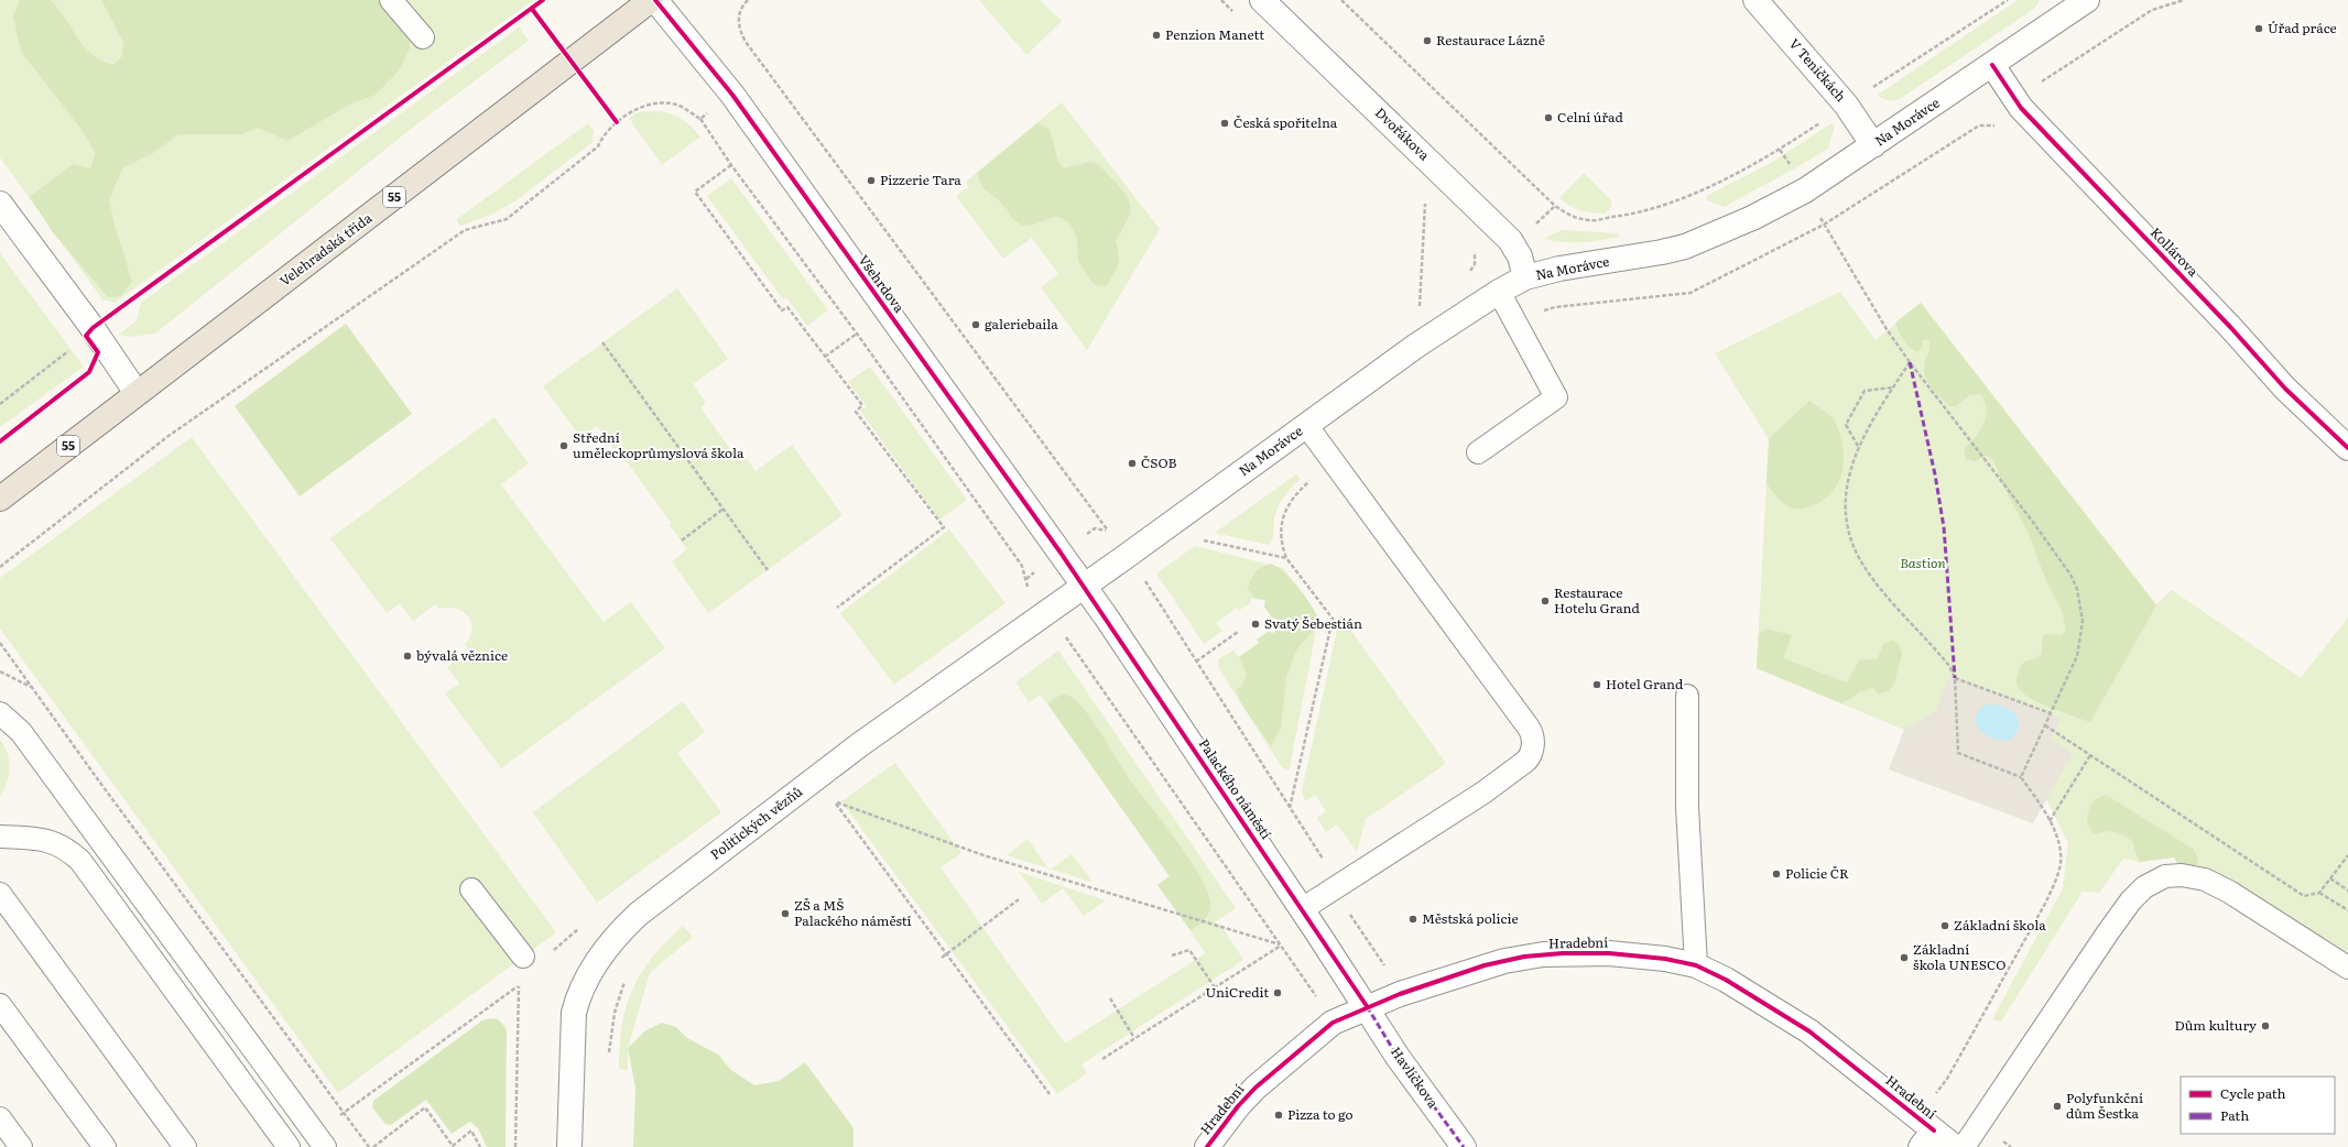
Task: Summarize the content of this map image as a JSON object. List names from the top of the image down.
{
  "streets": {
    "main road": ["55", "Velehradská třída"],
    "street": [
      "V Teničkách",
      "Na Morávce",
      "Dvořákova",
      "Kollárova",
      "Všehrdova",
      "Palackého náměstí",
      "Politických vězňů",
      "Hradební",
      "Havlíčkova"
    ]
  },
  "crossings": [
    ["V Teničkách", "Na Morávce"],
    ["Na Morávce", "Dvořákova"],
    ["Na Morávce", "Kollárova"],
    ["Na Morávce", "Všehrdova"],
    ["Na Morávce", "Palackého náměstí"],
    ["Na Morávce", "Politických vězňů"],
    ["Všehrdova", "Palackého náměstí"],
    ["Všehrdova", "Politických vězňů"],
    ["Palackého náměstí", "Politických vězňů"],
    ["Palackého náměstí", "Hradební"],
    ["Palackého náměstí", "Havlíčkova"],
    ["Hradební", "Havlíčkova"]
  ],
  "parks": ["Bastion"],
  "places": [
    "Úřad práce",
    "Penzion Manett",
    "Restaurace Lázně",
    "Celní úřad",
    "Česká spořitelna",
    "Pizzerie Tara",
    "galeriebaila",
    "Střední uměleckoprůmyslová škola",
    "ČSOB",
    "Restaurace Hotelu Grand",
    "Svatý Šebestián",
    "bývalá věznice",
    "Hotel Grand",
    "Policie ČR",
    "ZŠ a MŠ Palackého náměstí",
    "Městská policie",
    "Základní škola",
    "Základní škola UNESCO",
    "UniCredit",
    "Dům kultury",
    "Polyfunkční dům Šestka",
    "Pizza to go"
  ],
  "legend": ["Cycle path", "Path"]
}
